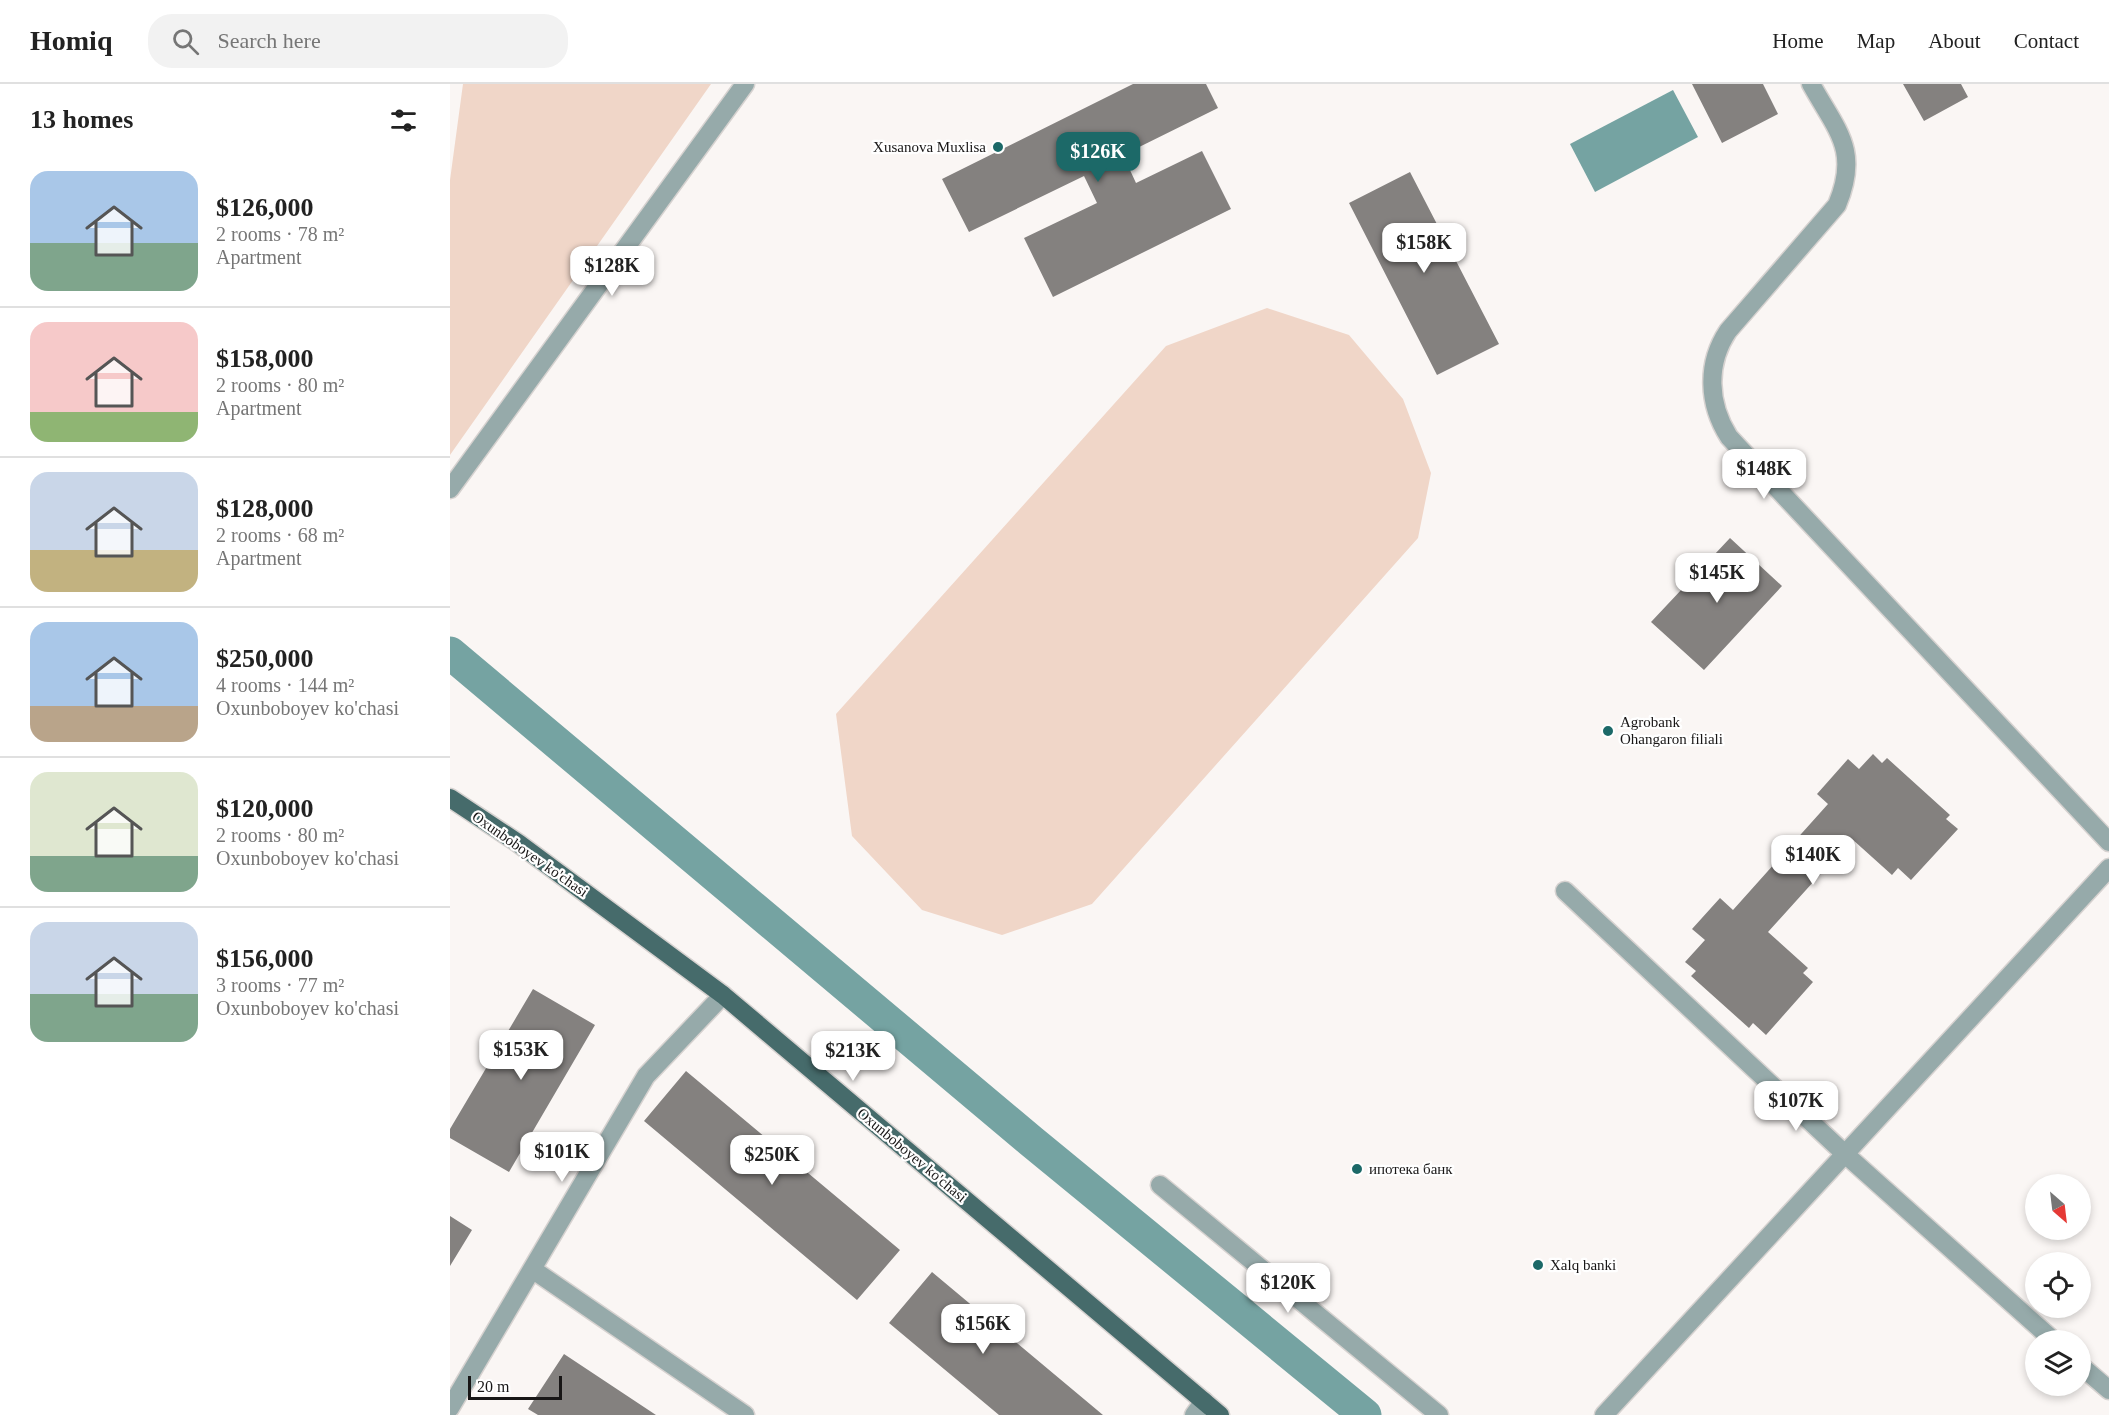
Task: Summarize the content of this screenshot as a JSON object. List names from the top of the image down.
{
  "streets": {
    "main road": ["Oxunboboyev ko'chasi"]
  },
  "places": [
    "Xusanova Muxlisa",
    "Agrobank Ohangaron filiali",
    "ипотека банк",
    "Xalq banki"
  ],
  "scale_bar": "20 m",
  "north": "bottom right",
  "page": {
    "header": "Homiq",
    "search": "Search here",
    "nav": [
      "Home",
      "Map",
      "About",
      "Contact"
    ],
    "heading": "13 homes",
    "price": [
      "$126K",
      "$158K",
      "$128K",
      "$148K",
      "$145K",
      "$140K",
      "$153K",
      "$213K",
      "$107K",
      "$101K",
      "$250K",
      "$120K",
      "$156K"
    ],
    "list": [
      {
        "name": "$126,000",
        "note": "2 rooms · 78 m² · Apartment"
      },
      {
        "name": "$158,000",
        "note": "2 rooms · 80 m² · Apartment"
      },
      {
        "name": "$128,000",
        "note": "2 rooms · 68 m² · Apartment"
      },
      {
        "name": "$250,000",
        "note": "4 rooms · 144 m² · Oxunboboyev ko'chasi"
      },
      {
        "name": "$120,000",
        "note": "2 rooms · 80 m² · Oxunboboyev ko'chasi"
      },
      {
        "name": "$156,000",
        "note": "3 rooms · 77 m² · Oxunboboyev ko'chasi"
      }
    ],
    "scale": "20 m"
  }
}
